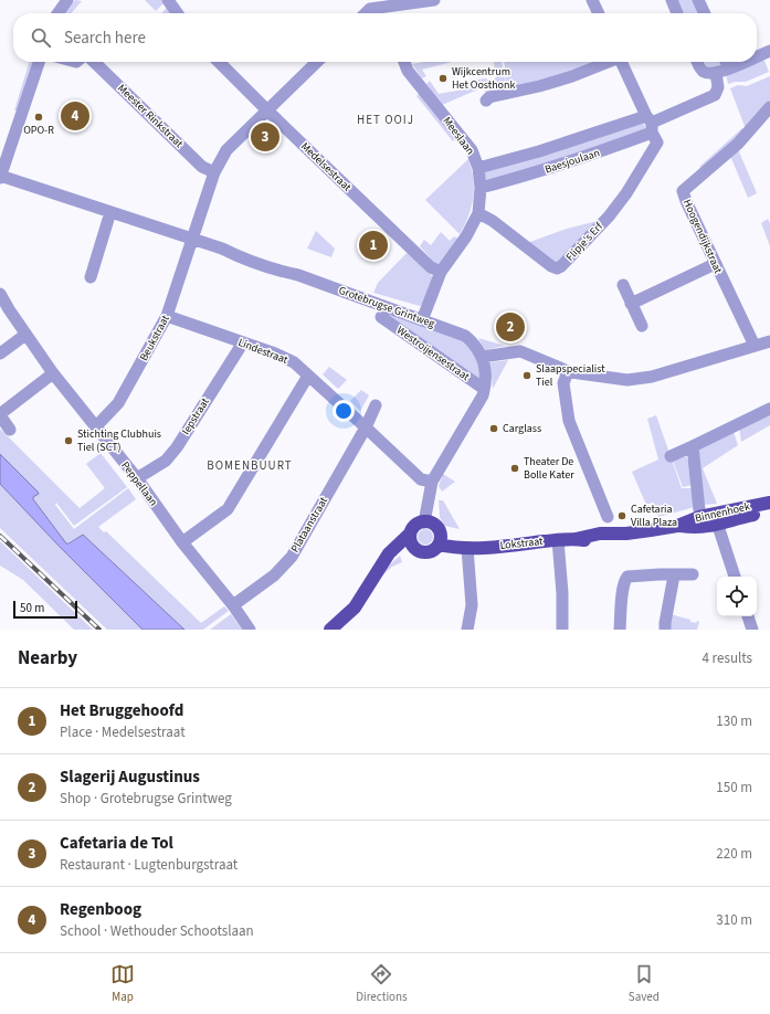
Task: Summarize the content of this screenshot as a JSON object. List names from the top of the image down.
{
  "streets": {
    "main road": ["Binnenhoek", "Lokstraat"],
    "street": [
      "Meester Rinkstraat",
      "Meeslaan",
      "Baesjoulaan",
      "Medelsestraat",
      "Hoogendijkstraat",
      "Flipje's Erf",
      "Grotebrugse Grintweg",
      "Beukstraat",
      "Lindestraat",
      "Westroijensestraat",
      "Iepstraat",
      "Peppellaan",
      "Plataanstraat"
    ]
  },
  "crossings": [
    ["Meester Rinkstraat", "Beukstraat"],
    ["Meeslaan", "Baesjoulaan"],
    ["Meeslaan", "Medelsestraat"],
    ["Meeslaan", "Flipje's Erf"],
    ["Meeslaan", "Grotebrugse Grintweg"],
    ["Baesjoulaan", "Flipje's Erf"],
    ["Medelsestraat", "Beukstraat"],
    ["Grotebrugse Grintweg", "Beukstraat"],
    ["Grotebrugse Grintweg", "Westroijensestraat"],
    ["Beukstraat", "Lindestraat"],
    ["Beukstraat", "Peppellaan"],
    ["Lindestraat", "Westroijensestraat"],
    ["Lindestraat", "Iepstraat"],
    ["Lindestraat", "Plataanstraat"],
    ["Iepstraat", "Peppellaan"],
    ["Peppellaan", "Plataanstraat"],
    ["Binnenhoek", "Lokstraat"]
  ],
  "districts": ["HET OOIJ", "BOMENBUURT"],
  "places": [
    "Wijkcentrum Het Oosthonk",
    "OPO-R",
    "Slaapspecialist Tiel",
    "Carglass",
    "Stichting Clubhuis Tiel (SCT)",
    "Theater De Bolle Kater",
    "Cafetaria Villa Plaza"
  ],
  "scale_bar": "50 m",
  "page": {
    "search": "Search here",
    "pins": [
      "4",
      "3",
      "1",
      "2"
    ],
    "scale": "50 m",
    "heading": ["Nearby", "4 results"],
    "list": [
      {
        "mark": "1",
        "name": "Het Bruggehoofd",
        "note": "Place · Medelsestraat",
        "value": "130 m"
      },
      {
        "mark": "2",
        "name": "Slagerij Augustinus",
        "note": "Shop · Grotebrugse Grintweg",
        "value": "150 m"
      },
      {
        "mark": "3",
        "name": "Cafetaria de Tol",
        "note": "Restaurant · Lugtenburgstraat",
        "value": "220 m"
      },
      {
        "mark": "4",
        "name": "Regenboog",
        "note": "School · Wethouder Schootslaan",
        "value": "310 m"
      }
    ],
    "nav": ["Map", "Directions", "Saved"]
  }
}
